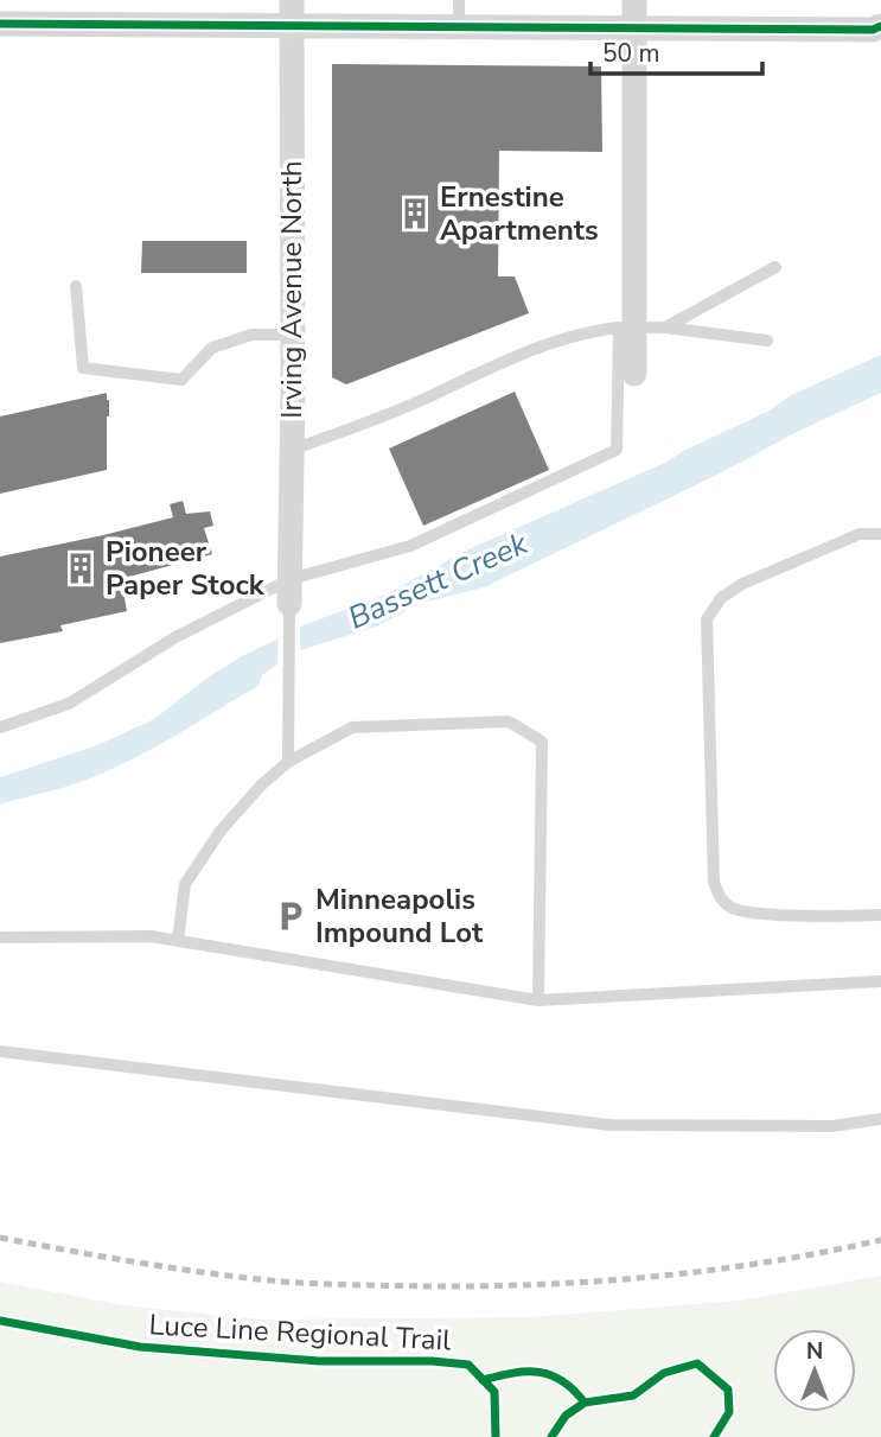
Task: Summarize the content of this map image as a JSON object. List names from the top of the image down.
{
  "streets": {
    "street": ["Irving Avenue North"],
    "cycle path": ["Luce Line Regional Trail"]
  },
  "water": ["Bassett Creek"],
  "places": {
    "building": ["Ernestine Apartments", "Pioneer Paper Stock"],
    "parking": ["Minneapolis Impound Lot"]
  },
  "scale_bar": "50 m",
  "north": "top"
}
